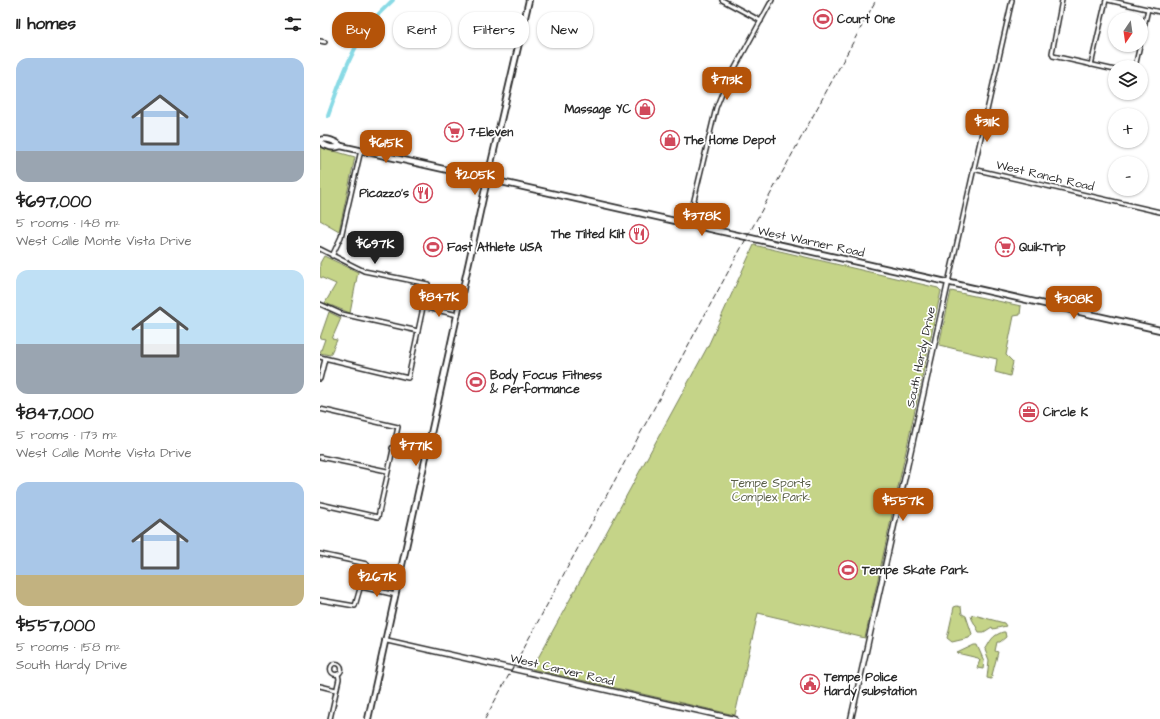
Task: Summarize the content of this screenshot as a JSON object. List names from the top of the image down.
{
  "streets": {
    "main road": ["West Warner Road"],
    "street": ["West Ranch Road", "South Hardy Drive", "West Carver Road"]
  },
  "crossings": [
    ["West Ranch Road", "South Hardy Drive"],
    ["West Warner Road", "South Hardy Drive"]
  ],
  "parks": ["Tempe Sports Complex Park"],
  "places": {
    "sports": [
      "Court One",
      "Fast Athlete USA",
      "Body Focus Fitness & Performance",
      "Tempe Skate Park"
    ],
    "shop": ["Massage YC", "The Home Depot"],
    "supermarket": ["7-Eleven", "QuikTrip"],
    "restaurant": ["Picazzo’s", "The Tilted Kilt"],
    "office": ["Circle K"],
    "public building": ["Tempe Police Hardy substation"]
  },
  "north": "bottom",
  "page": {
    "heading": "11 homes",
    "map_buttons": ["+", "−"],
    "chip": [
      "Buy",
      "Rent",
      "Filters",
      "New"
    ],
    "list": [
      {
        "name": "$697,000",
        "note": "5 rooms · 148 m² · West Calle Monte Vista Drive"
      },
      {
        "name": "$847,000",
        "note": "5 rooms · 173 m² · West Calle Monte Vista Drive"
      },
      {
        "name": "$557,000",
        "note": "5 rooms · 158 m² · South Hardy Drive"
      }
    ],
    "price": [
      "$713K",
      "$311K",
      "$615K",
      "$205K",
      "$378K",
      "$697K",
      "$847K",
      "$308K",
      "$771K",
      "$557K",
      "$267K"
    ]
  }
}
